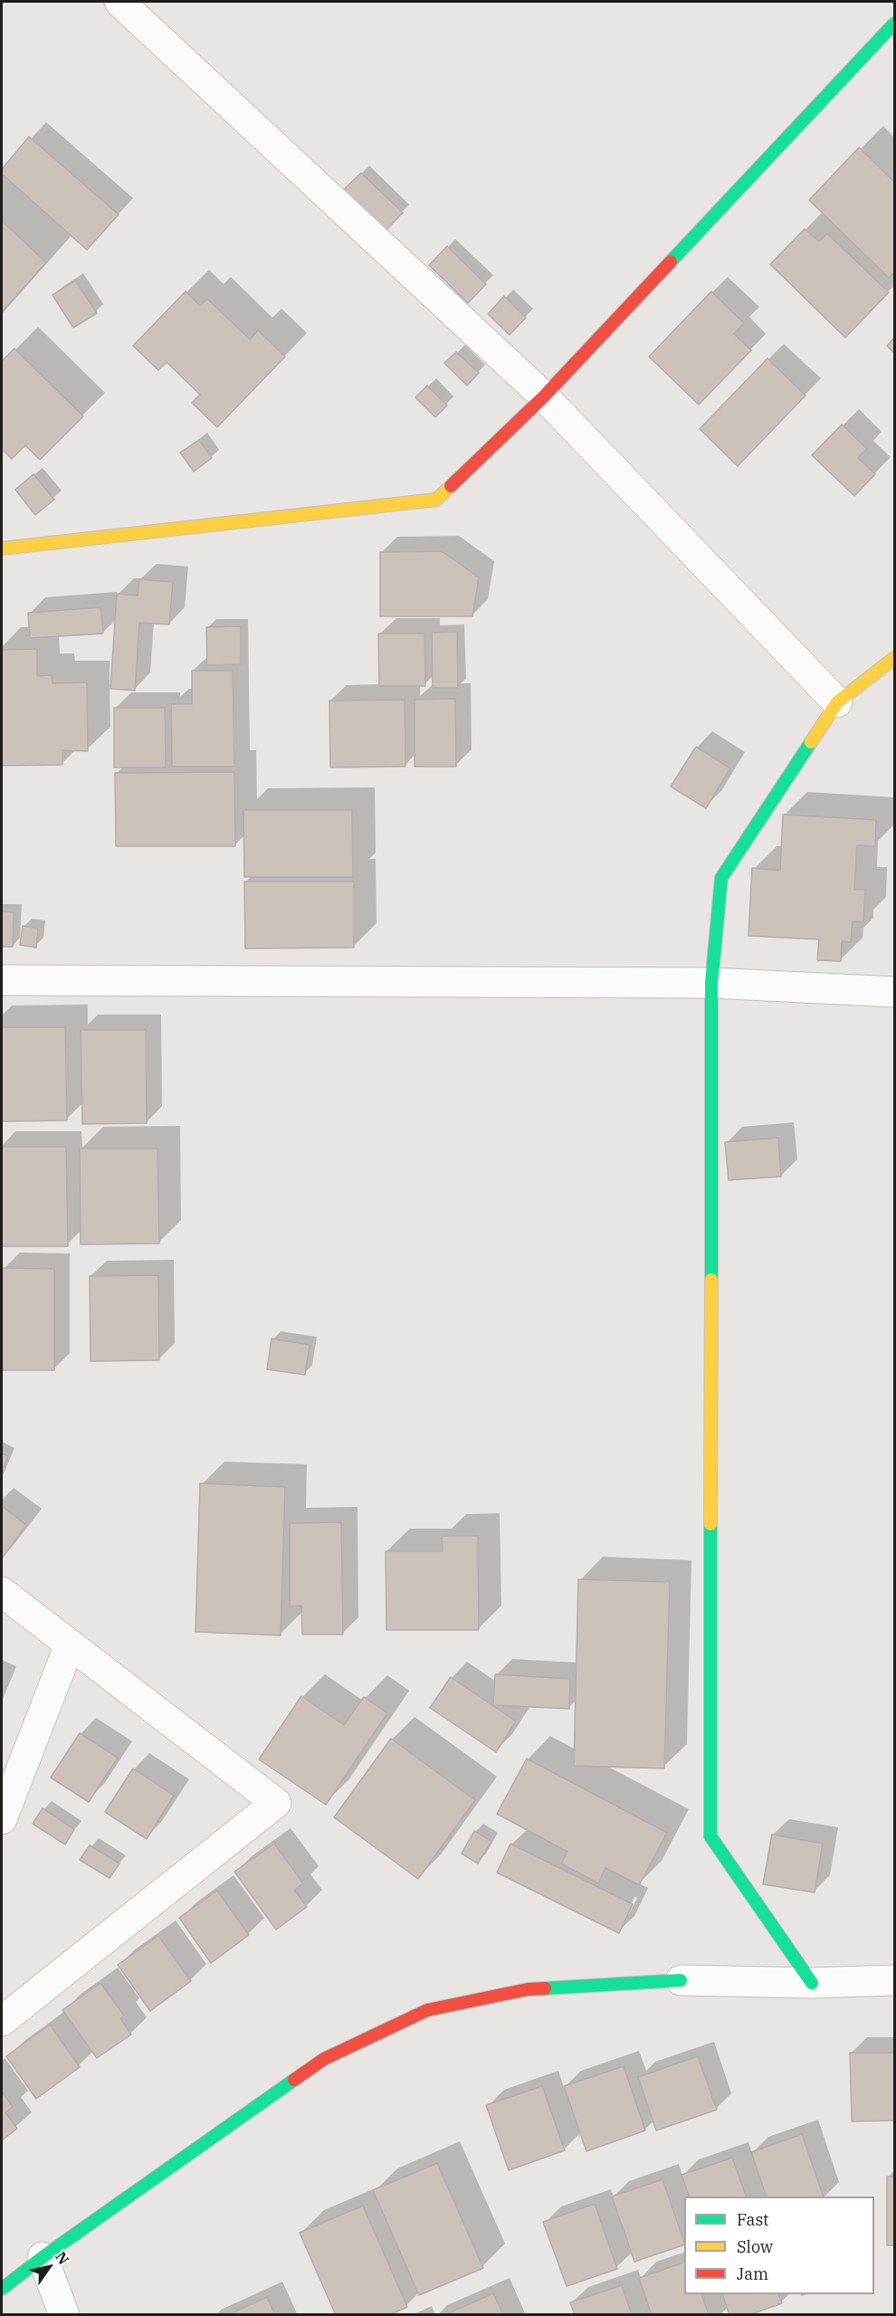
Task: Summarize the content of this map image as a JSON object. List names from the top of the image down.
{
  "legend": ["Fast", "Slow", "Jam"],
  "north": "top right"
}
